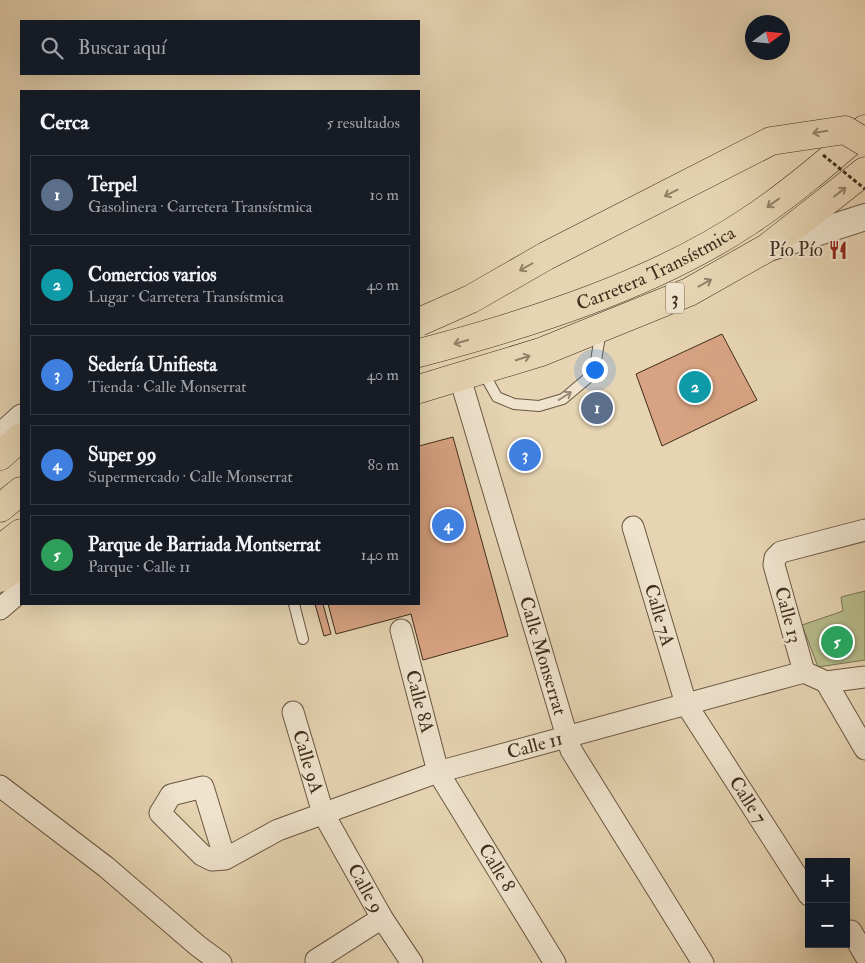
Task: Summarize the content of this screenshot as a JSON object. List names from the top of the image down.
{
  "streets": {
    "main road": ["Carretera Transístmica", "3"],
    "street": [
      "Calle 7A",
      "Calle 13",
      "Calle Monserrat",
      "Calle 8A",
      "Calle 11",
      "Calle 9A",
      "Calle 7",
      "Calle 8",
      "Calle 9"
    ]
  },
  "crossings": [
    ["Carretera Transístmica", "Calle Monserrat"],
    ["Calle 7A", "Calle 11"],
    ["Calle 7A", "Calle 7"],
    ["Calle 13", "Calle 11"],
    ["Calle Monserrat", "Calle 11"],
    ["Calle 8A", "Calle 11"],
    ["Calle 8A", "Calle 8"],
    ["Calle 11", "Calle 9A"],
    ["Calle 11", "Calle 7"],
    ["Calle 11", "Calle 8"],
    ["Calle 11", "Calle 9"],
    ["Calle 9A", "Calle 9"]
  ],
  "places": {
    "restaurant": ["Pío Pío"]
  },
  "north": "right",
  "page": {
    "search": "Buscar aquí",
    "heading": ["Cerca", "5 resultados"],
    "list": [
      {
        "mark": "1",
        "name": "Terpel",
        "note": "Gasolinera · Carretera Transístmica",
        "value": "10 m"
      },
      {
        "mark": "2",
        "name": "Comercios varios",
        "note": "Lugar · Carretera Transístmica",
        "value": "40 m"
      },
      {
        "mark": "3",
        "name": "Sedería Unifiesta",
        "note": "Tienda · Calle Monserrat",
        "value": "40 m"
      },
      {
        "mark": "4",
        "name": "Super 99",
        "note": "Supermercado · Calle Monserrat",
        "value": "80 m"
      },
      {
        "mark": "5",
        "name": "Parque de Barriada Montserrat",
        "note": "Parque · Calle 11",
        "value": "140 m"
      }
    ],
    "pins": [
      "2",
      "1",
      "3",
      "4",
      "5"
    ],
    "map_buttons": ["+", "−"]
  }
}
